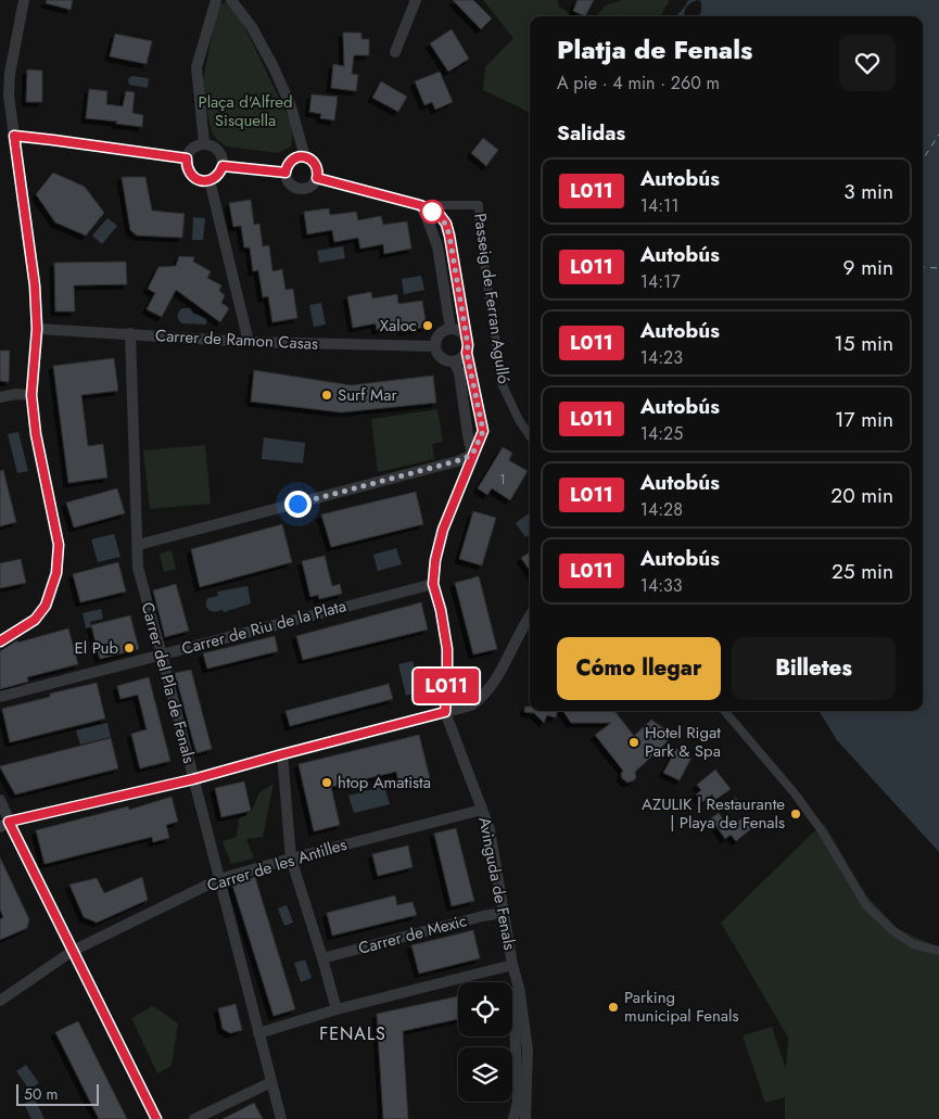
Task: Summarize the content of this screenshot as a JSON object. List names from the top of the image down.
{
  "streets": {
    "street": [
      "Passeig de Ferran Agulló",
      "Carrer de Ramon Casas",
      "Carrer de Riu de la Plata",
      "Carrer del Pla de Fenals",
      "Carrer de les Antilles",
      "Avinguda de Fenals",
      "Carrer de Mexic"
    ]
  },
  "crossings": [
    ["Passeig de Ferran Agulló", "Carrer de Ramon Casas"],
    ["Passeig de Ferran Agulló", "Carrer de Riu de la Plata"],
    ["Carrer de Ramon Casas", "Carrer del Pla de Fenals"],
    ["Carrer de Riu de la Plata", "Carrer del Pla de Fenals"],
    ["Carrer del Pla de Fenals", "Carrer de les Antilles"],
    ["Carrer de les Antilles", "Avinguda de Fenals"],
    ["Avinguda de Fenals", "Carrer de Mexic"]
  ],
  "districts": ["FENALS"],
  "parks": ["Plaça d'Alfred Sisquella"],
  "places": [
    "Xaloc",
    "Surf Mar",
    "El Pub",
    "Hotel Rigat Park & Spa",
    "htop Amatista",
    "AZULIK | Restaurante | Playa de Fenals",
    "Parking municipal Fenals"
  ],
  "lines": ["bus line L011"],
  "house_numbers": ["1"],
  "scale_bar": "50 m",
  "page": {
    "on_map": "L011",
    "heading": [
      ["Platja de Fenals", "A pie · 4 min · 260 m"],
      "Salidas"
    ],
    "list": [
      {
        "mark": "L011",
        "name": "Autobús",
        "note": "14:11",
        "value": "3 min"
      },
      {
        "mark": "L011",
        "name": "Autobús",
        "note": "14:17",
        "value": "9 min"
      },
      {
        "mark": "L011",
        "name": "Autobús",
        "note": "14:23",
        "value": "15 min"
      },
      {
        "mark": "L011",
        "name": "Autobús",
        "note": "14:25",
        "value": "17 min"
      },
      {
        "mark": "L011",
        "name": "Autobús",
        "note": "14:28",
        "value": "20 min"
      },
      {
        "mark": "L011",
        "name": "Autobús",
        "note": "14:33",
        "value": "25 min"
      }
    ],
    "buttons": ["Cómo llegar", "Billetes"],
    "scale": "50 m"
  }
}
